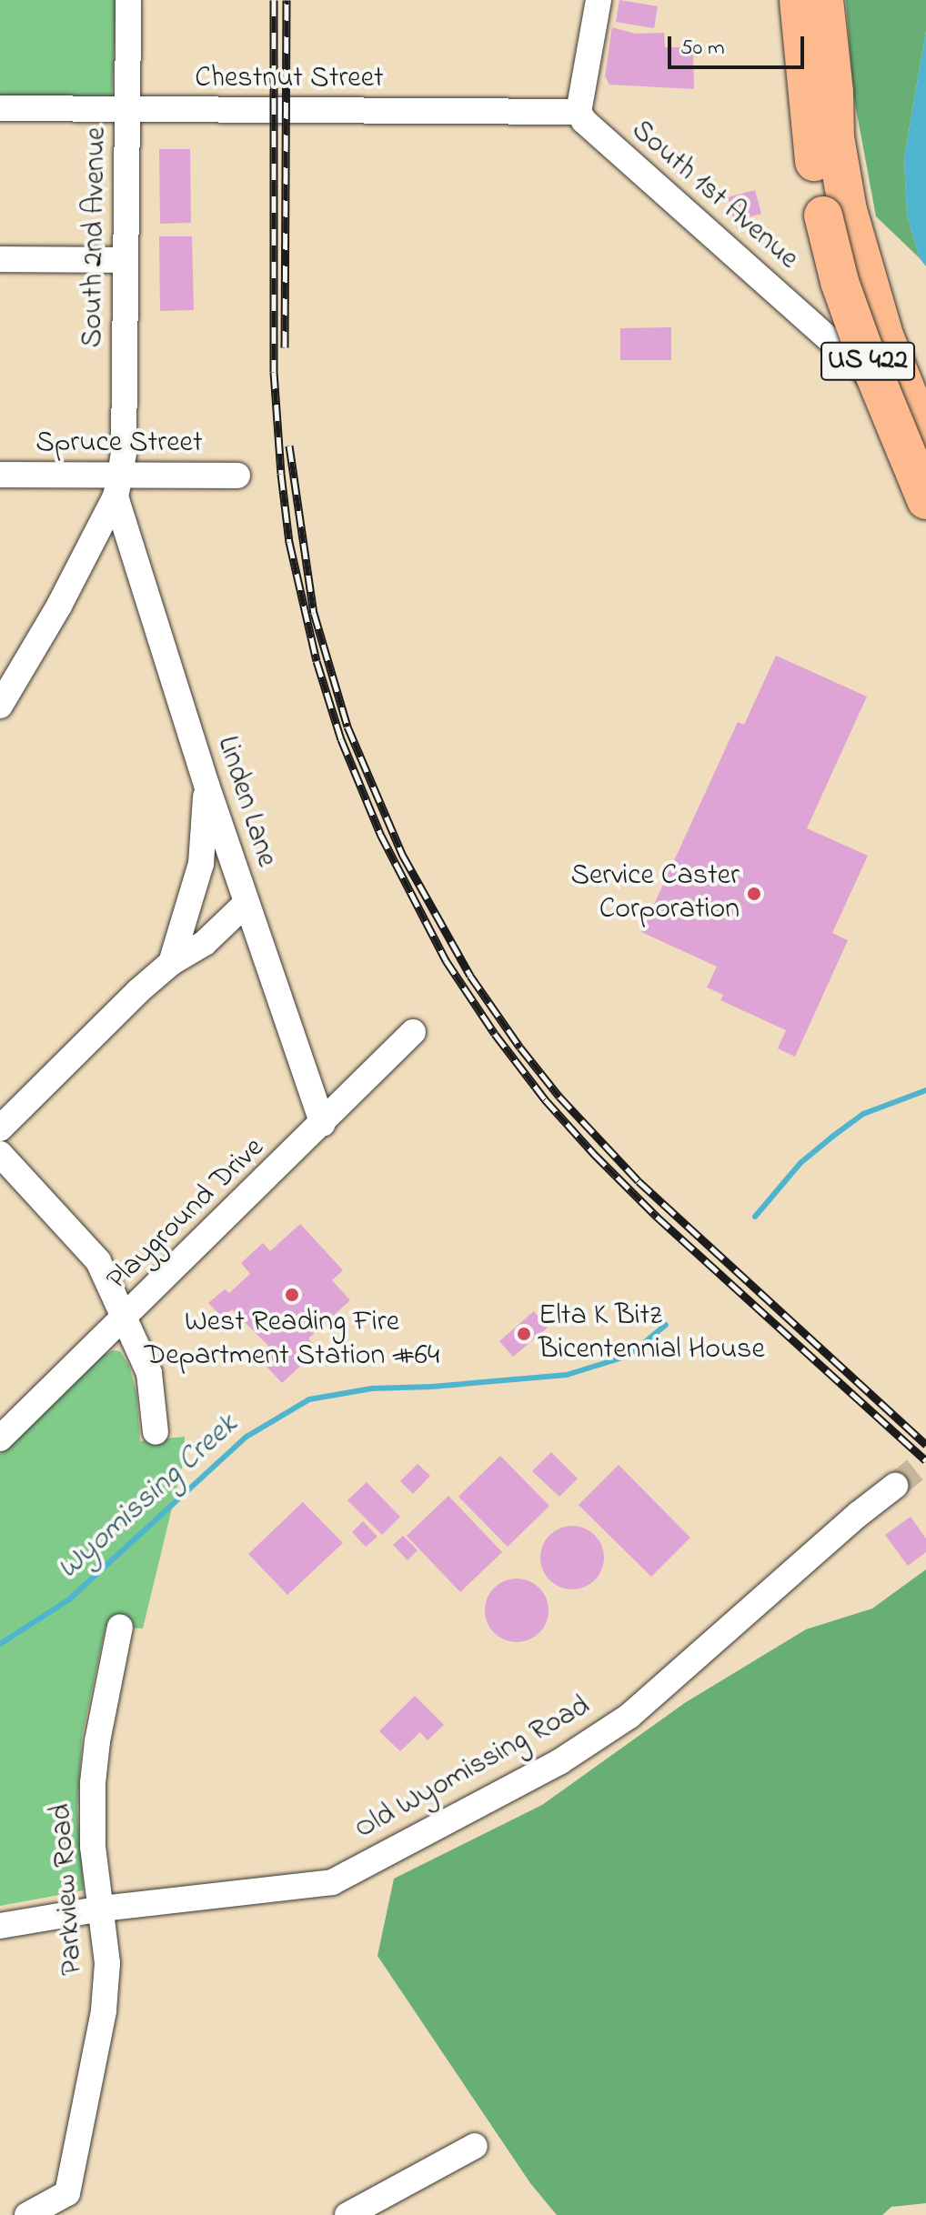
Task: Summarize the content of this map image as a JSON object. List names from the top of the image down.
{
  "streets": {
    "highway": ["US 422"],
    "street": [
      "Chestnut Street",
      "South 1st Avenue",
      "South 2nd Avenue",
      "Spruce Street",
      "Linden Lane",
      "Playground Drive",
      "Old Wyomissing Road",
      "Parkview Road"
    ]
  },
  "crossings": [
    ["Chestnut Street", "South 1st Avenue"],
    ["Chestnut Street", "South 2nd Avenue"],
    ["South 2nd Avenue", "Spruce Street"],
    ["South 2nd Avenue", "Linden Lane"],
    ["Spruce Street", "Linden Lane"],
    ["Linden Lane", "Playground Drive"],
    ["Old Wyomissing Road", "Parkview Road"]
  ],
  "water": ["Wyomissing Creek"],
  "places": ["Service Caster Corporation", "West Reading Fire Department Station #64", "Elta K Bitz Bicentennial House"],
  "scale_bar": "50 m"
}
